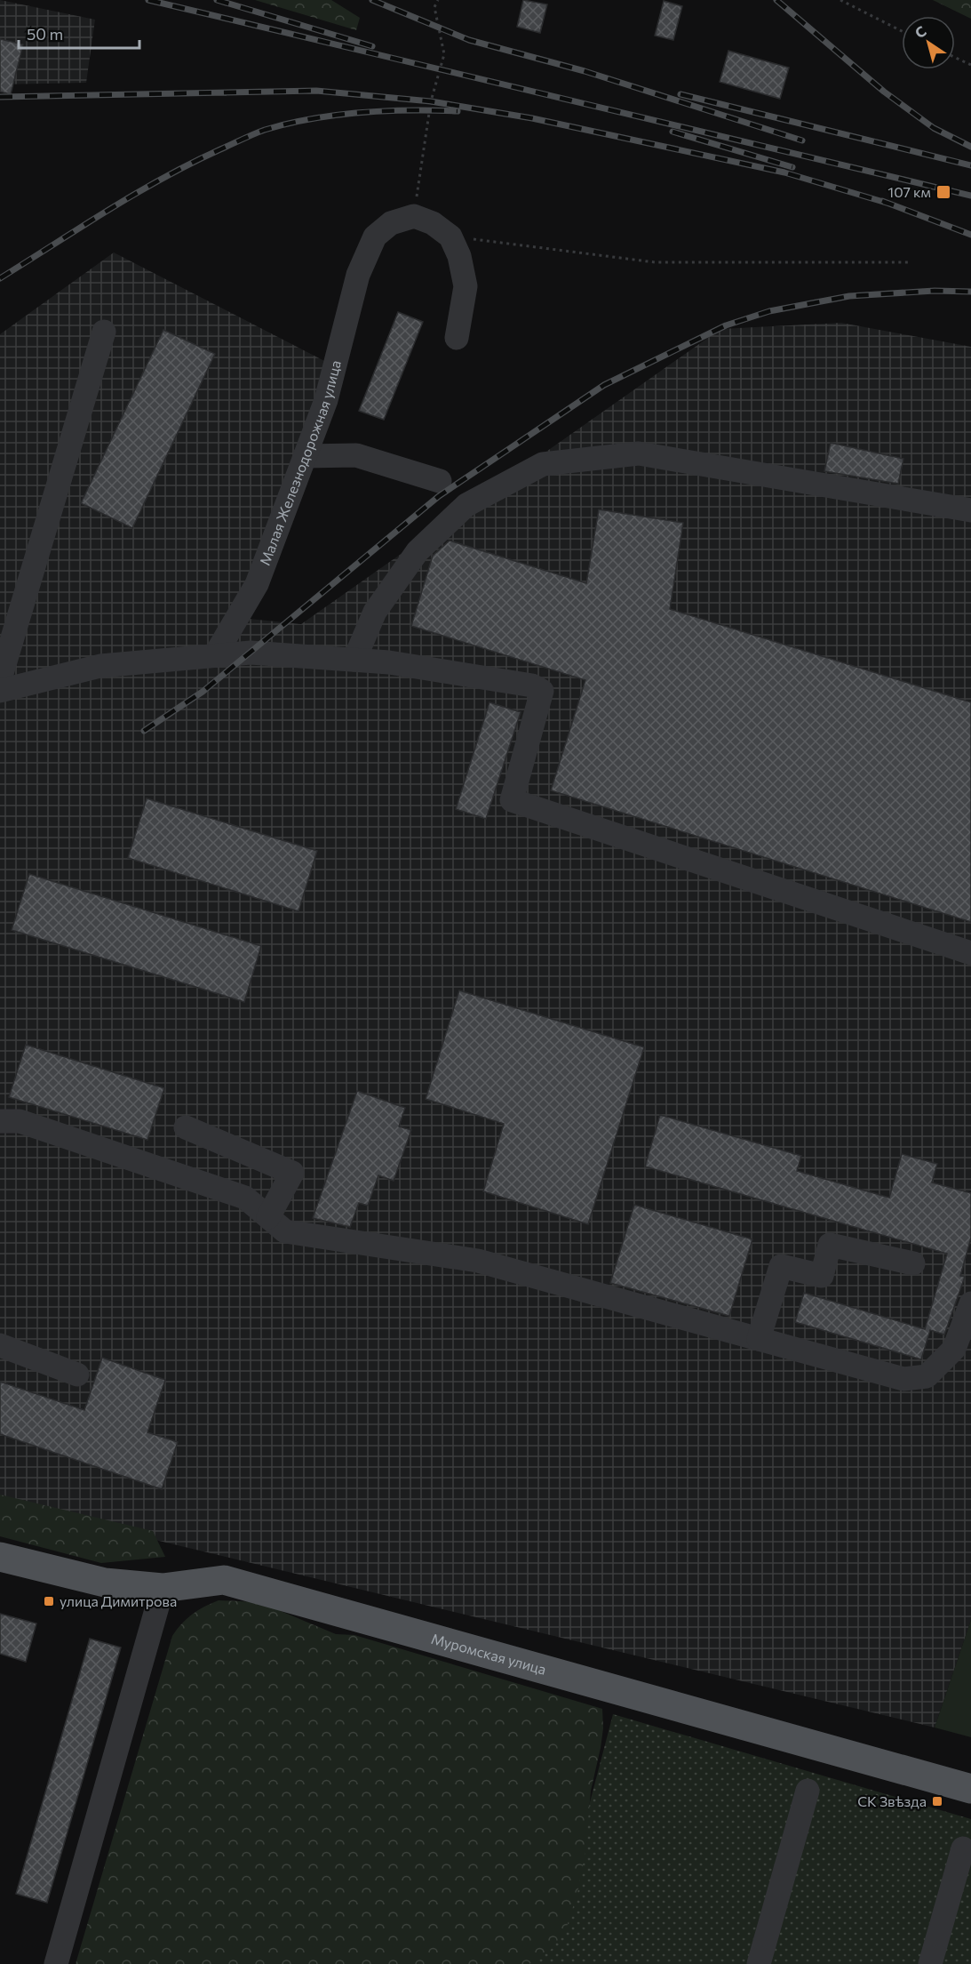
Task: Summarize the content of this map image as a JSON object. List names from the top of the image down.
{
  "streets": {
    "main road": ["Муромская улица"],
    "street": ["Малая Железнодорожная улица"]
  },
  "places": {
    "transit": ["107 км", "улица Димитрова", "СК Звѣзда"]
  },
  "scale_bar": "50 m",
  "north": "top left"
}
